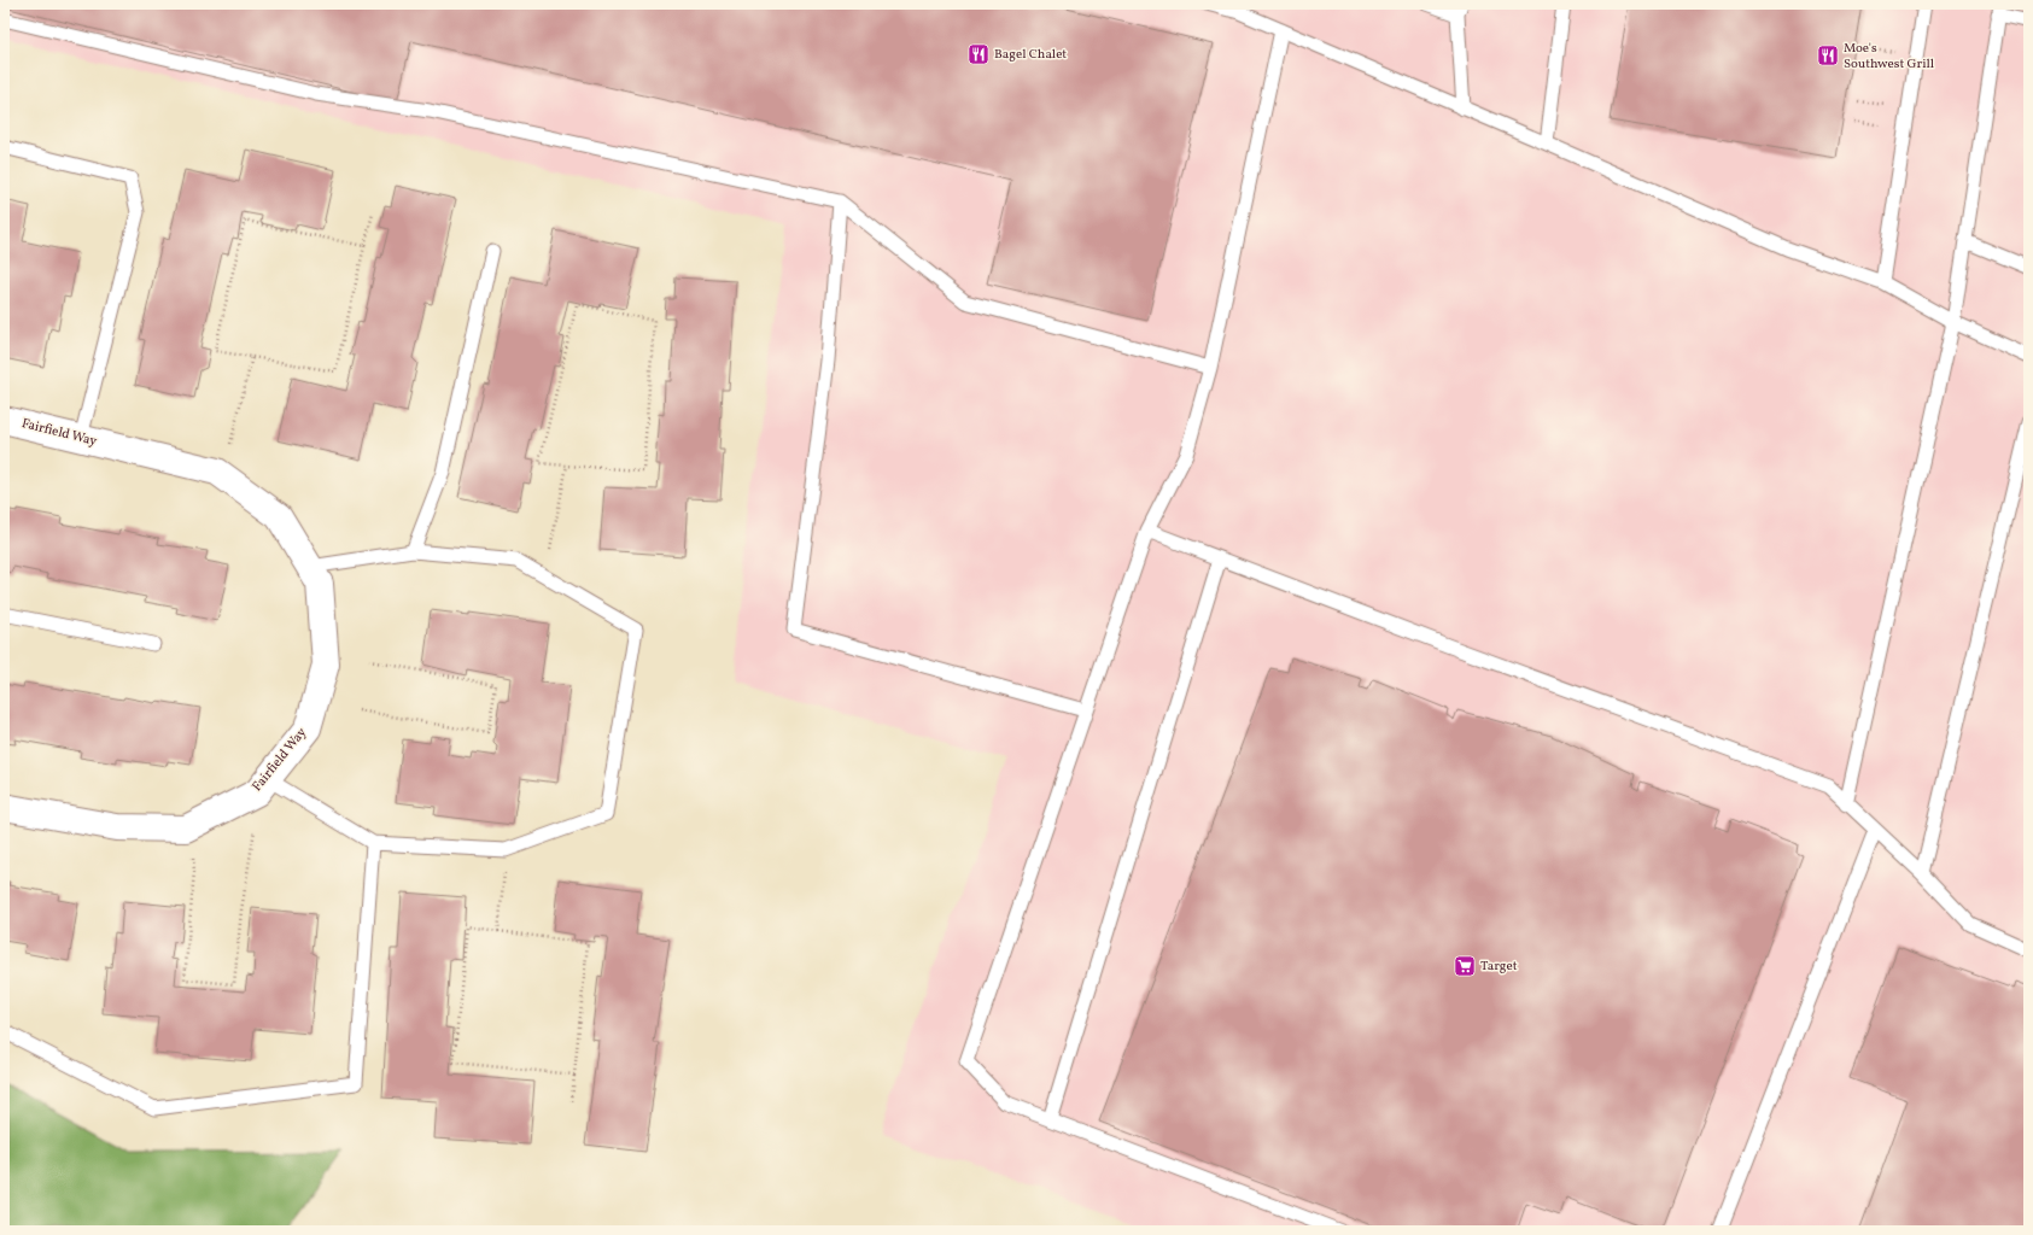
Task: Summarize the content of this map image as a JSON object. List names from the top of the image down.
{
  "streets": {
    "street": ["Fairfield Way"]
  },
  "places": {
    "restaurant": ["Bagel Chalet", "Moe's Southwest Grill"],
    "supermarket": ["Target"]
  }
}
